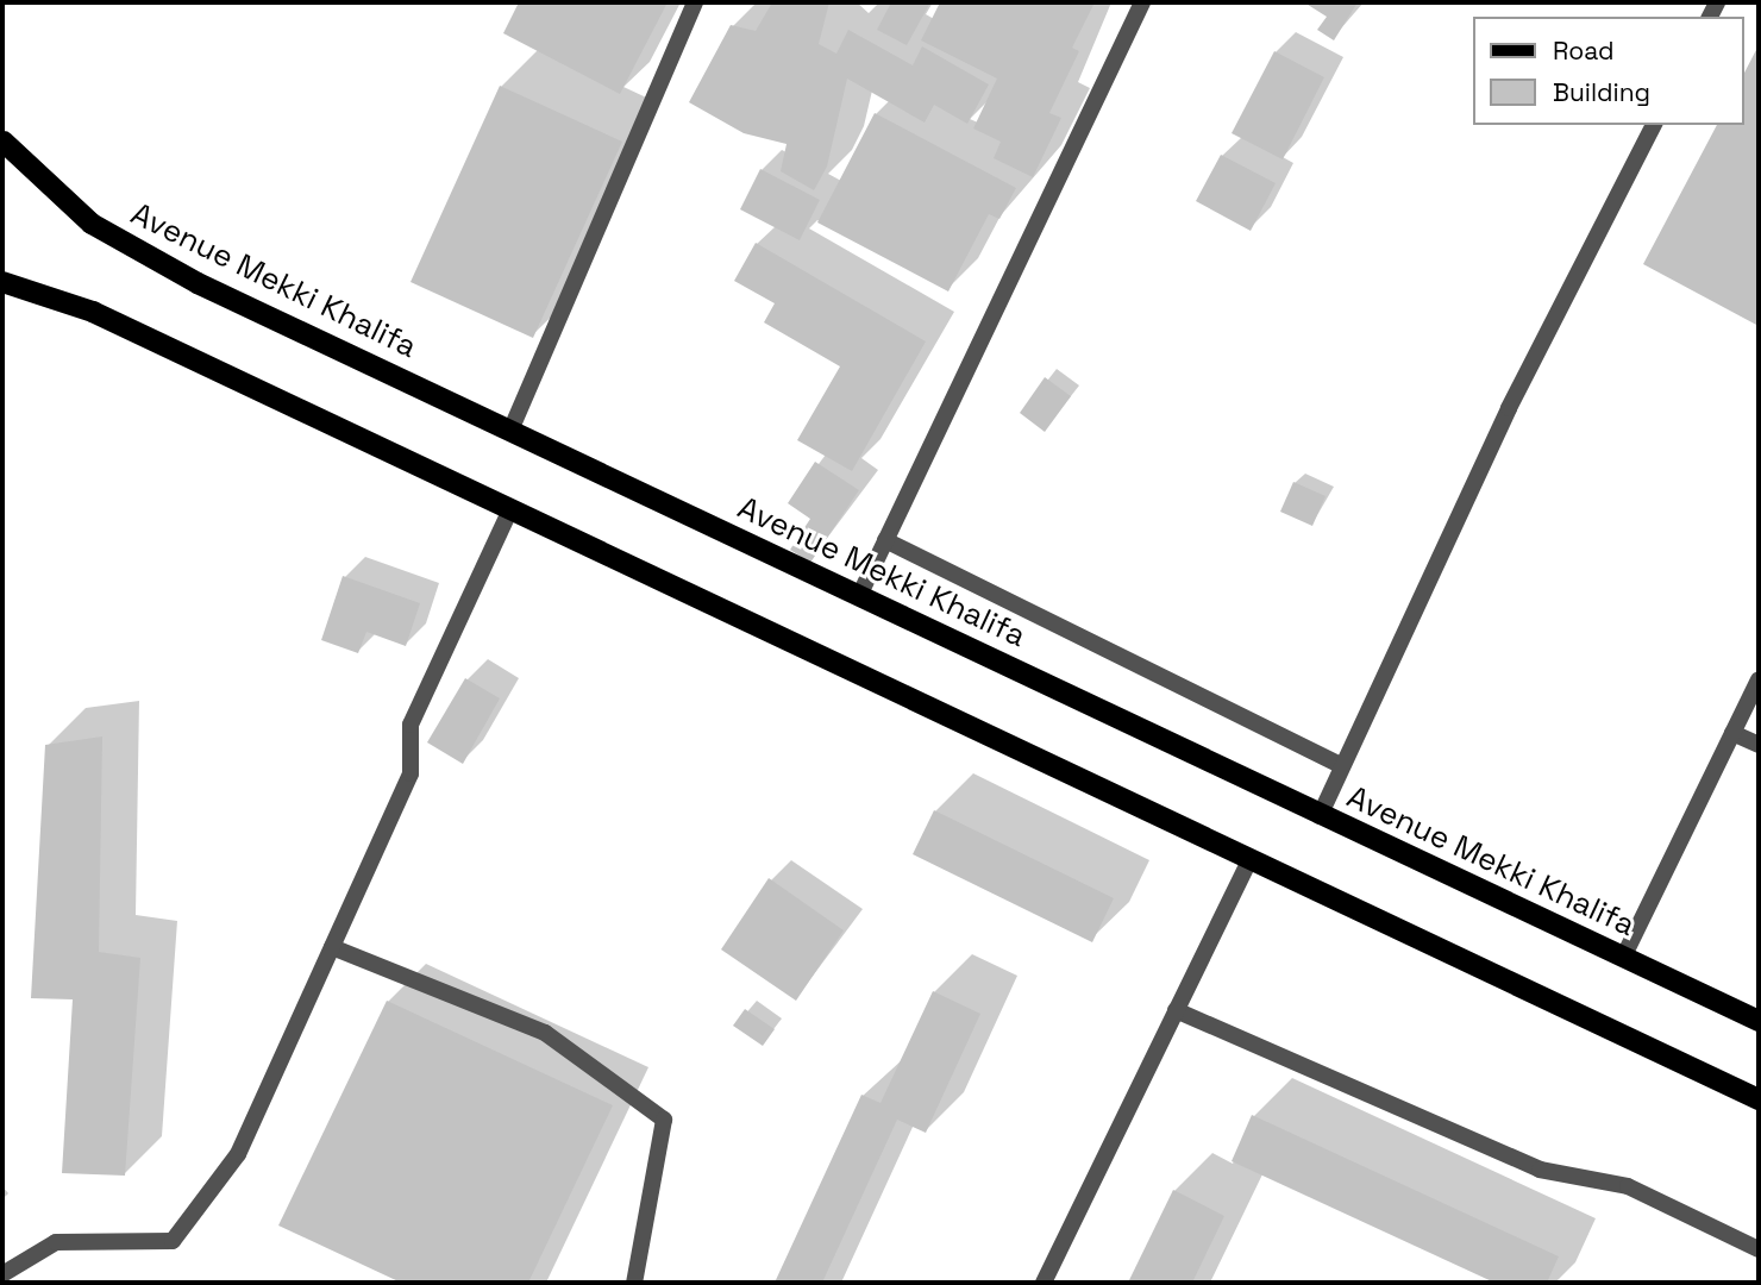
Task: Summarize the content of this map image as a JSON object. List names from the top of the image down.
{
  "streets": {
    "main road": ["Avenue Mekki Khalifa"]
  },
  "legend": ["Road", "Building"]
}
